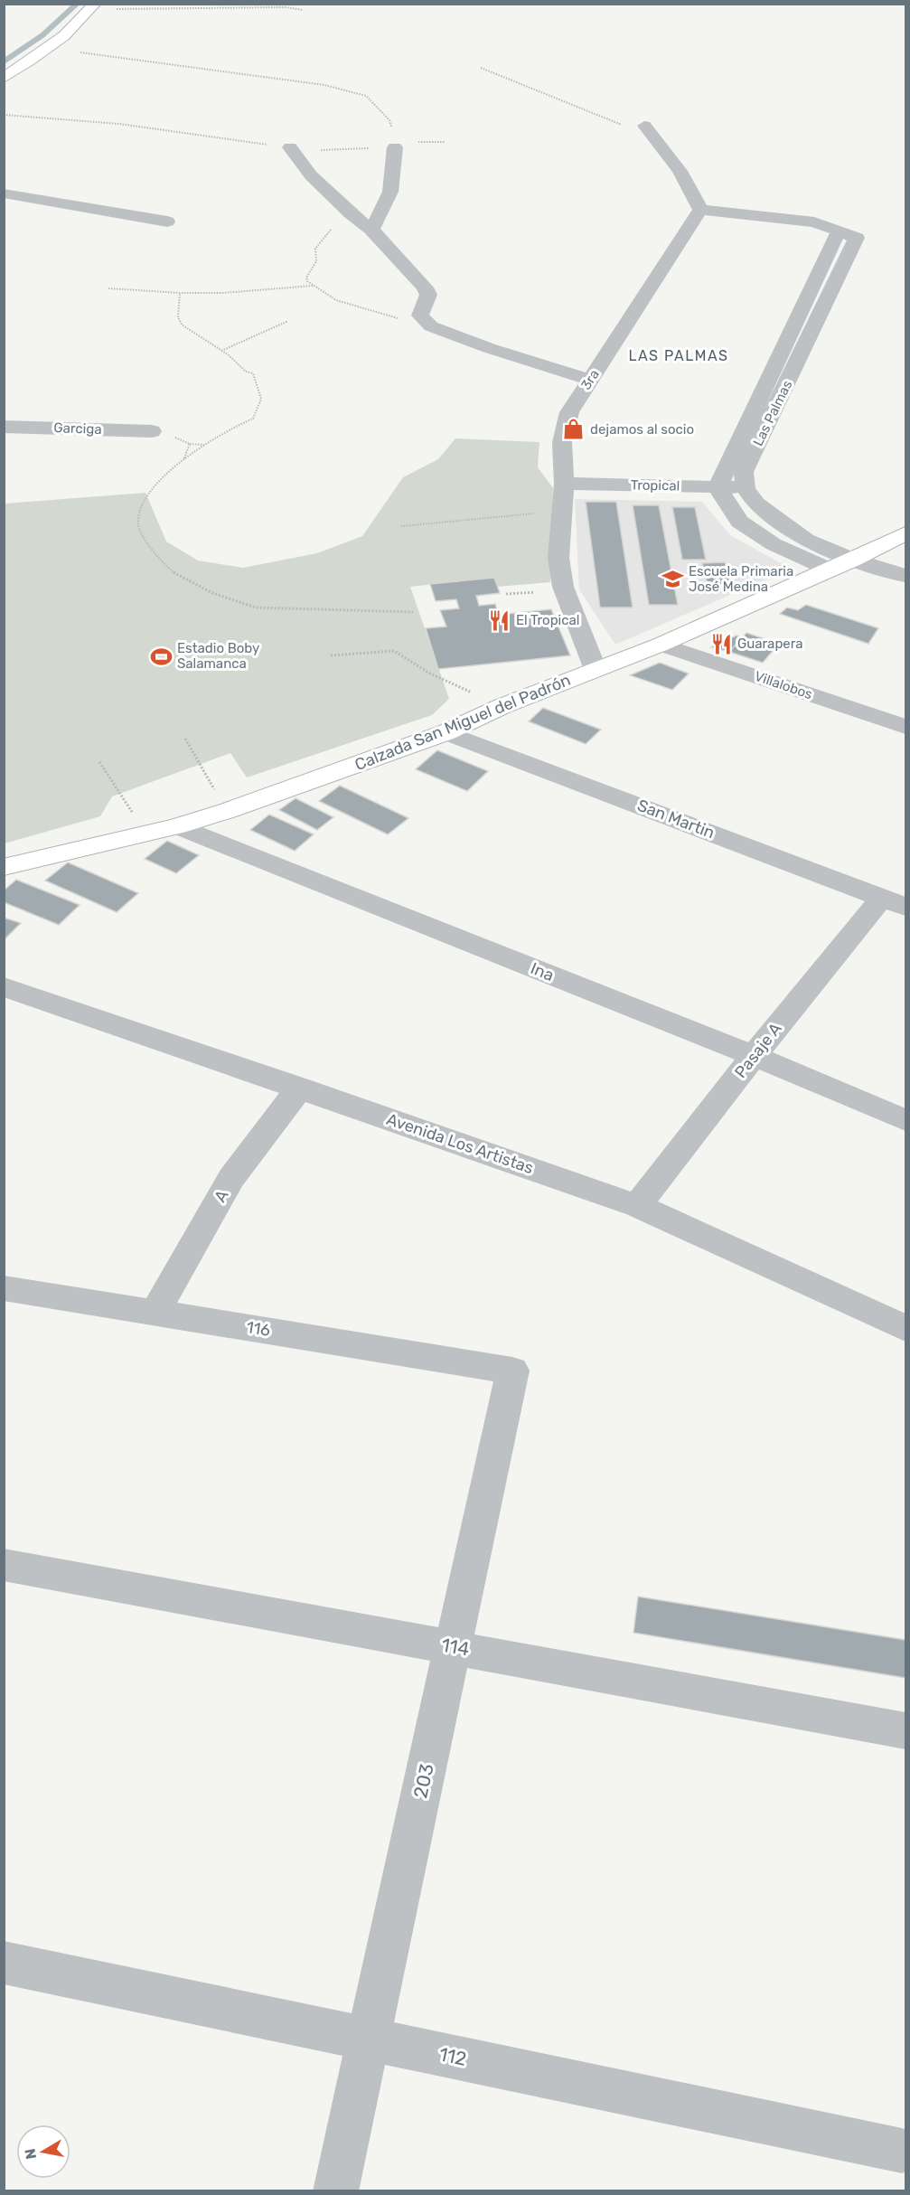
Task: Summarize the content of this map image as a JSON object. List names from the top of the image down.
{
  "streets": {
    "main road": ["Calzada San Miguel del Padrón"],
    "street": [
      "3ra",
      "Las Palmas",
      "Garciga",
      "Tropical",
      "Villalobos",
      "San Martin",
      "Ina",
      "Pasaje A",
      "Avenida Los Artistas",
      "A",
      "116",
      "114",
      "203",
      "112"
    ]
  },
  "crossings": [
    ["3ra", "Las Palmas"],
    ["3ra", "Tropical"],
    ["3ra", "Calzada San Miguel del Padrón"],
    ["Las Palmas", "Tropical"],
    ["Villalobos", "Calzada San Miguel del Padrón"],
    ["Calzada San Miguel del Padrón", "San Martin"],
    ["Calzada San Miguel del Padrón", "Ina"],
    ["San Martin", "Pasaje A"],
    ["Ina", "Pasaje A"],
    ["Pasaje A", "Avenida Los Artistas"],
    ["Avenida Los Artistas", "A"],
    ["A", "116"],
    ["116", "203"],
    ["114", "203"],
    ["203", "112"]
  ],
  "districts": ["LAS PALMAS"],
  "places": {
    "shop": ["dejamos al socio"],
    "school or university": ["Escuela Primaria José Medina"],
    "restaurant": ["El Tropical", "Guarapera"],
    "sports": ["Estadio Boby Salamanca"]
  },
  "north": "left"
}
